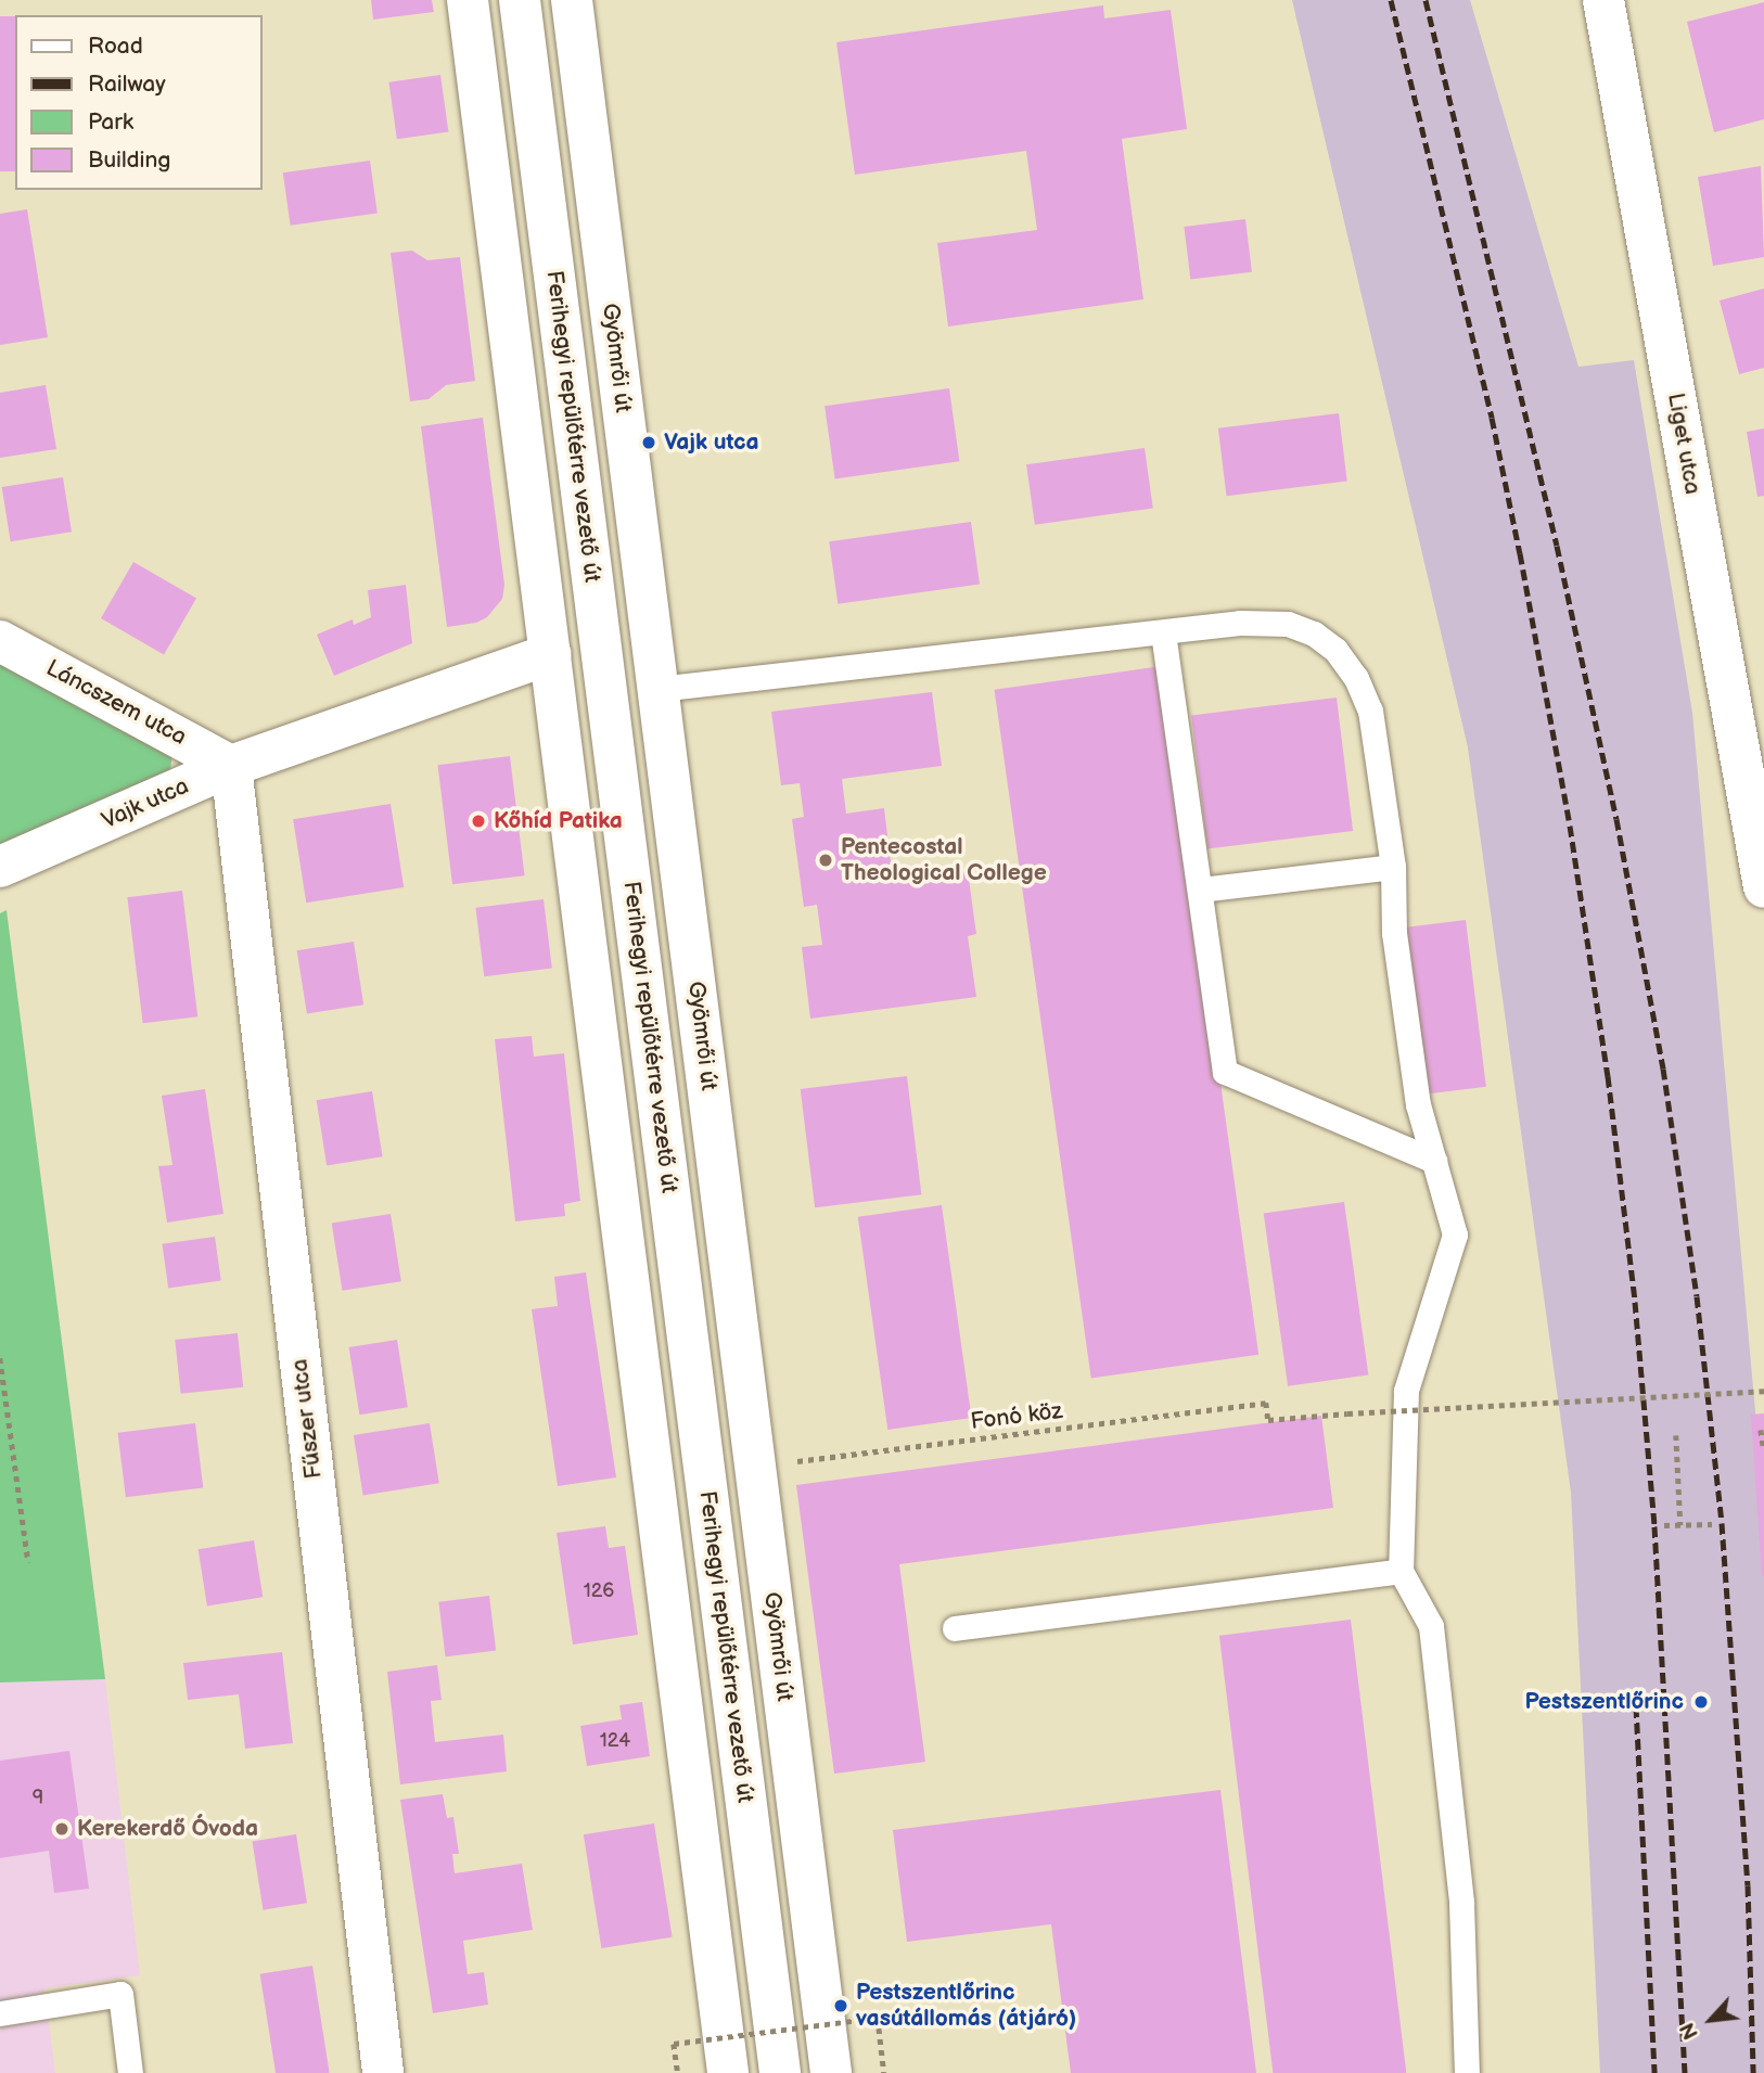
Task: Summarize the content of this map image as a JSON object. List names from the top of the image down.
{
  "streets": {
    "street": [
      "Gyömrői út",
      "Ferihegyi repülőtérre vezető út",
      "Liget utca",
      "Láncszem utca",
      "Vajk utca",
      "Fűszer utca"
    ],
    "path": ["Fonó köz"]
  },
  "crossings": [
    ["Gyömrői út", "Fonó köz"],
    ["Láncszem utca", "Vajk utca"],
    ["Láncszem utca", "Fűszer utca"],
    ["Vajk utca", "Fűszer utca"]
  ],
  "places": [
    "Vajk utca",
    "Kőhíd Patika",
    "Pentecostal Theological College",
    "Pestszentlőrinc",
    "Kerekerdő Óvoda",
    "Pestszentlőrinc vasútállomás (átjáró)"
  ],
  "house_numbers": ["126", "124", "9"],
  "legend": [
    "Road",
    "Railway",
    "Park",
    "Building"
  ],
  "north": "bottom left"
}
